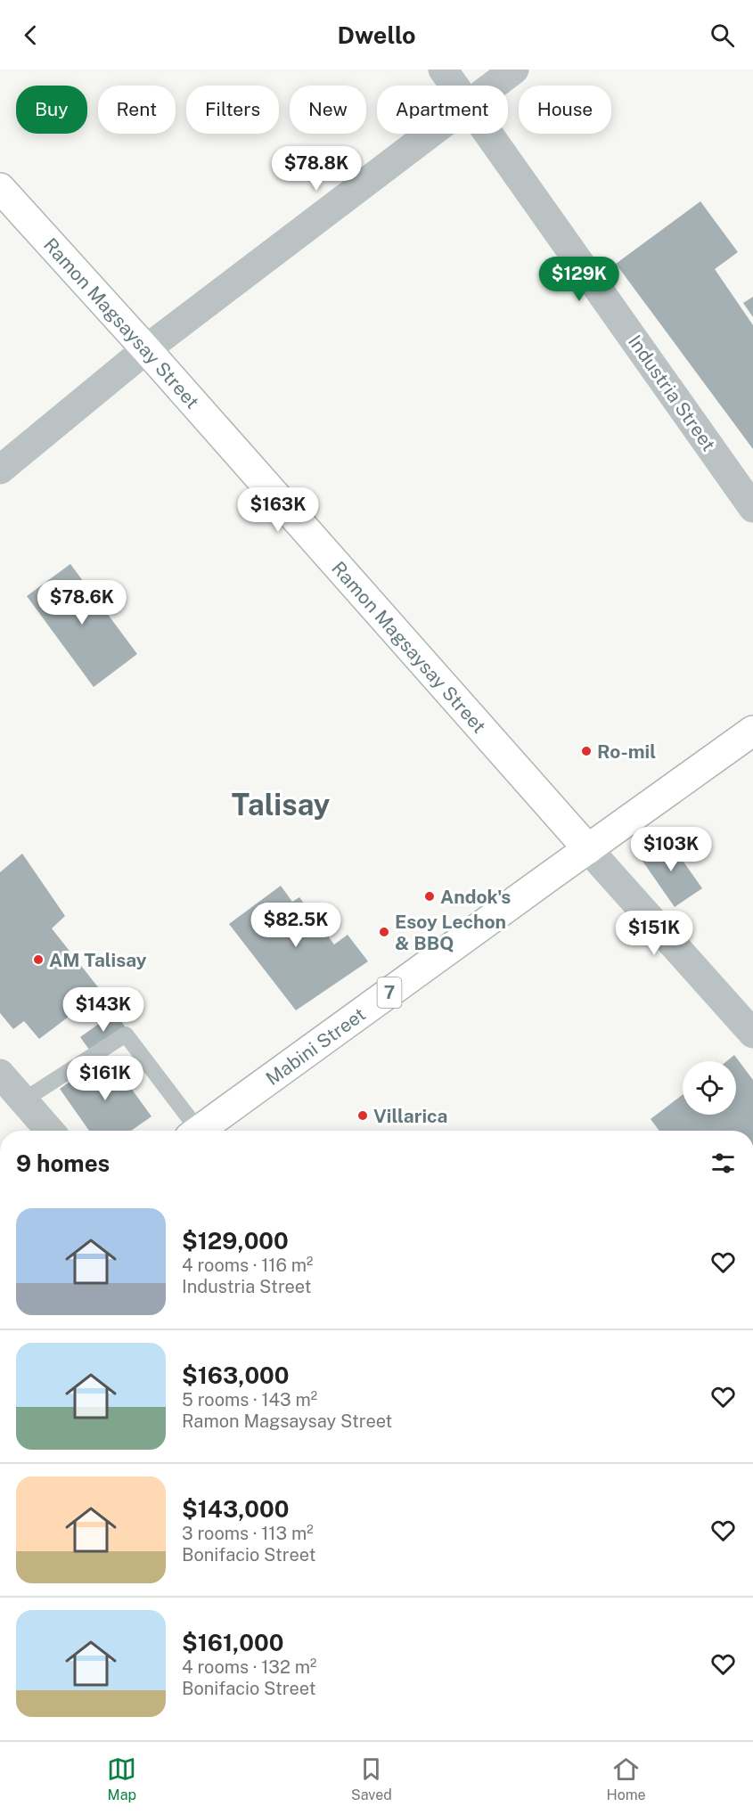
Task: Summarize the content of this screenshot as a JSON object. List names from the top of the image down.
{
  "streets": {
    "main road": ["Ramon Magsaysay Street", "7", "Mabini Street"],
    "street": ["Industria Street"]
  },
  "crossings": [
    ["Ramon Magsaysay Street", "Mabini Street"]
  ],
  "districts": ["Talisay"],
  "places": [
    "Ro-mil",
    "Andok's",
    "Esoy Lechon & BBQ",
    "AM Talisay",
    "Villarica"
  ],
  "page": {
    "header": "Dwello",
    "chip": [
      "Buy",
      "Rent",
      "Filters",
      "New",
      "Apartment",
      "House"
    ],
    "price": [
      "$78.8K",
      "$129K",
      "$163K",
      "$78.6K",
      "$103K",
      "$82.5K",
      "$151K",
      "$143K",
      "$161K"
    ],
    "heading": "9 homes",
    "list": [
      {
        "name": "$129,000",
        "note": "4 rooms · 116 m² · Industria Street"
      },
      {
        "name": "$163,000",
        "note": "5 rooms · 143 m² · Ramon Magsaysay Street"
      },
      {
        "name": "$143,000",
        "note": "3 rooms · 113 m² · Bonifacio Street"
      },
      {
        "name": "$161,000",
        "note": "4 rooms · 132 m² · Bonifacio Street"
      }
    ],
    "tabs": ["Map", "Saved", "Home"]
  }
}
